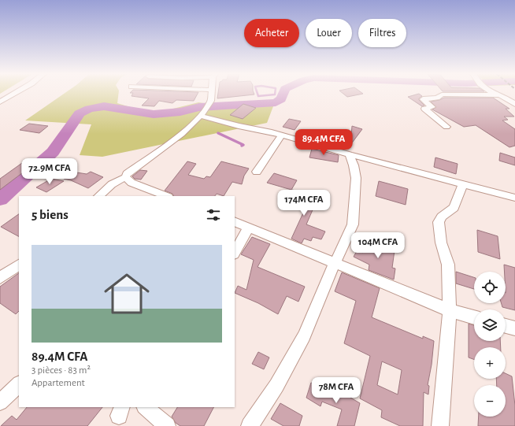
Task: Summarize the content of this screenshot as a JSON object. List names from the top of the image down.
{
  "page": {
    "chip": ["Acheter", "Louer", "Filtres"],
    "price": [
      "89.4M CFA",
      "72.9M CFA",
      "174M CFA",
      "104M CFA",
      "78M CFA"
    ],
    "heading": "5 biens",
    "list": [
      {
        "name": "89.4M CFA",
        "note": "3 pièces · 83 m² · Appartement"
      }
    ],
    "map_buttons": ["+", "−"]
  }
}
